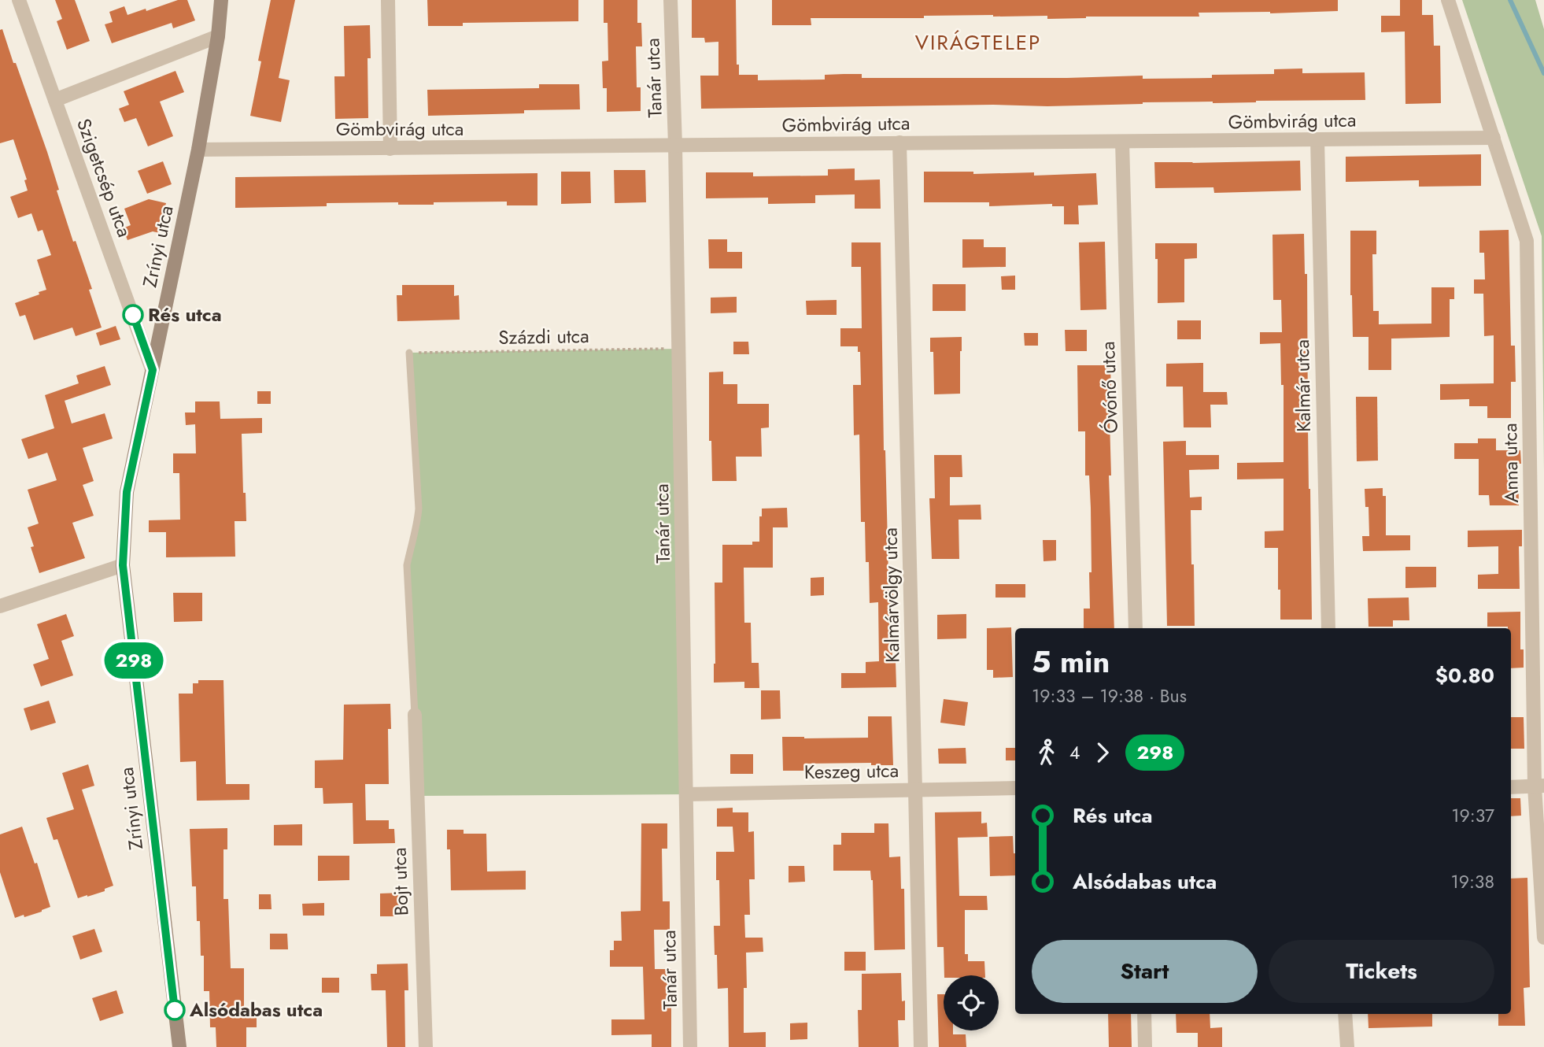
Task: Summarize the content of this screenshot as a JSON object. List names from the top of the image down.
{
  "streets": {
    "main road": ["Zrínyi utca"],
    "street": [
      "Tanár utca",
      "Gömbvirág utca",
      "Szigetcsép utca",
      "Kalmár utca",
      "Óvónő utca",
      "Anna utca",
      "Kalmárvölgy utca",
      "Keszeg utca",
      "Bojt utca"
    ],
    "path": ["Százdi utca"]
  },
  "crossings": [
    ["Tanár utca", "Gömbvirág utca"],
    ["Tanár utca", "Százdi utca"],
    ["Tanár utca", "Keszeg utca"],
    ["Gömbvirág utca", "Zrínyi utca"],
    ["Gömbvirág utca", "Kalmár utca"],
    ["Gömbvirág utca", "Óvónő utca"],
    ["Gömbvirág utca", "Anna utca"],
    ["Gömbvirág utca", "Kalmárvölgy utca"],
    ["Szigetcsép utca", "Zrínyi utca"],
    ["Kalmárvölgy utca", "Keszeg utca"]
  ],
  "districts": ["VIRÁGTELEP"],
  "places": ["Rés utca", "Alsódabas utca"],
  "lines": ["bus line 298"],
  "page": {
    "on_map": "298",
    "heading": ["5 min", "19:33 – 19:38 · Bus", "$0.80"],
    "legs": ["4", "298"],
    "list": [
      {
        "name": "Rés utca",
        "value": "19:37"
      },
      {
        "name": "Alsódabas utca",
        "value": "19:38"
      }
    ],
    "buttons": ["Start", "Tickets"]
  }
}
